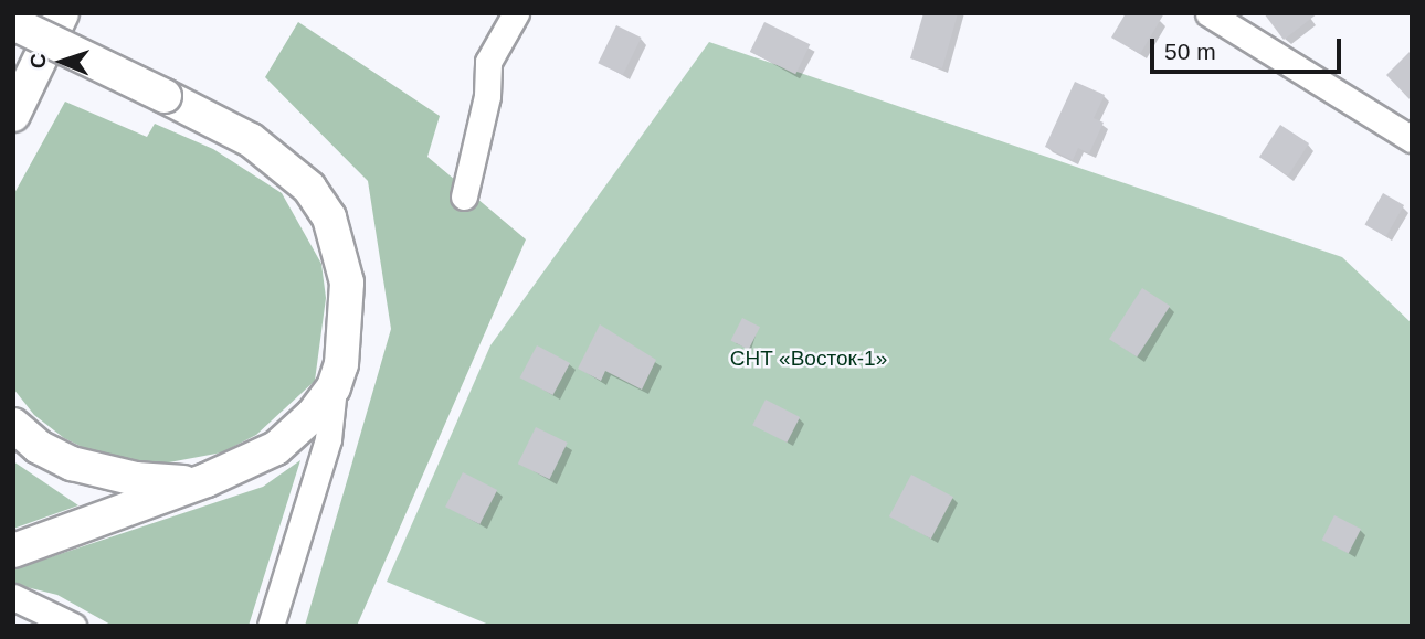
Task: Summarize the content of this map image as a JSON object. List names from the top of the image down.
{
  "parks": ["СНТ «Восток-1»"],
  "scale_bar": "50 m",
  "north": "left"
}
